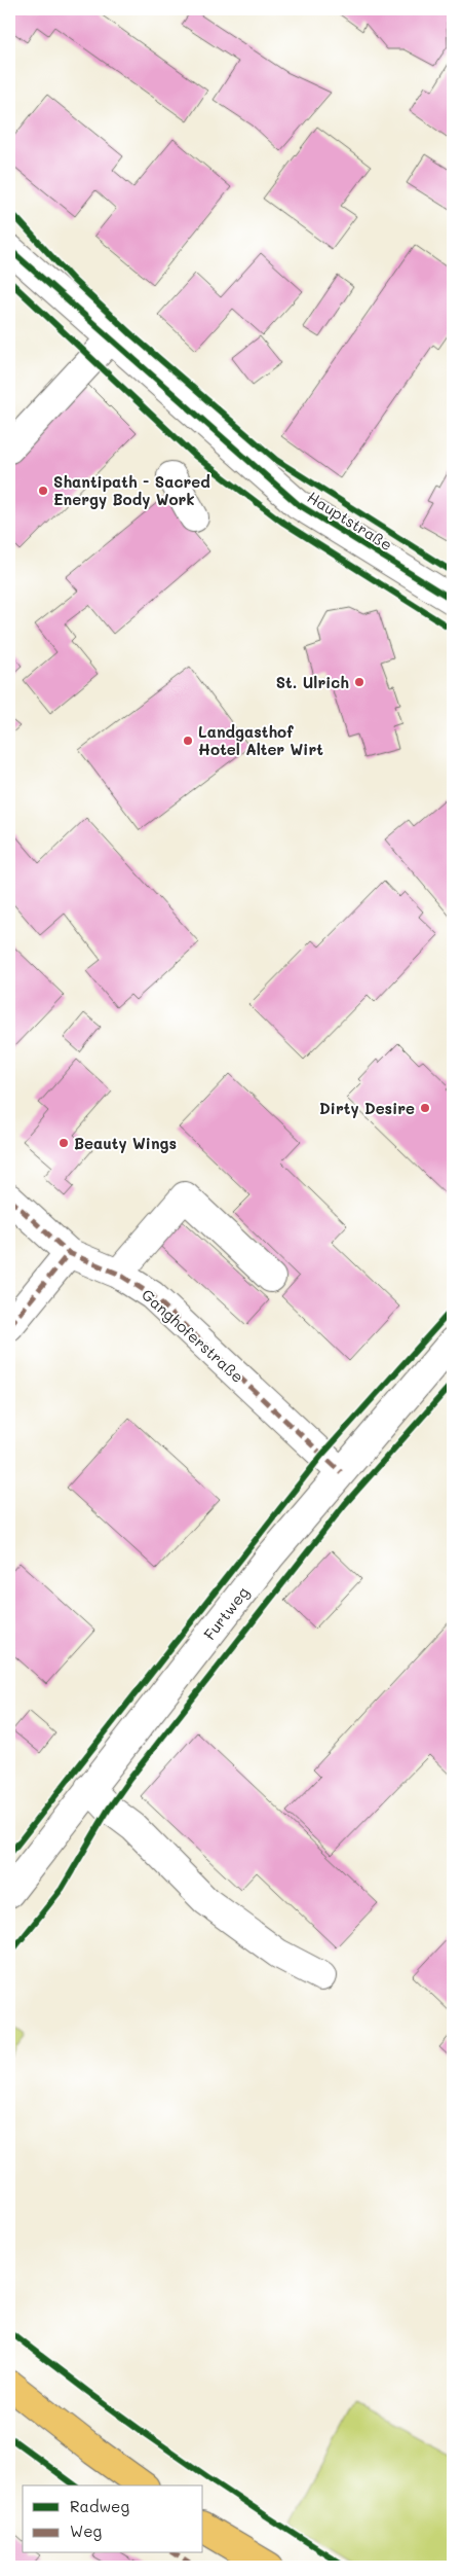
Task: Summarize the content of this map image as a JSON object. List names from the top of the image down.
{
  "streets": {
    "street": ["Hauptstraße", "Ganghoferstraße", "Furtweg"]
  },
  "crossings": [
    ["Ganghoferstraße", "Furtweg"]
  ],
  "places": [
    "Shantipath - Sacred Energy Body Work",
    "St. Ulrich",
    "Landgasthof Hotel Alter Wirt",
    "Dirty Desire",
    "Beauty Wings"
  ],
  "legend": ["Radweg", "Weg"]
}
